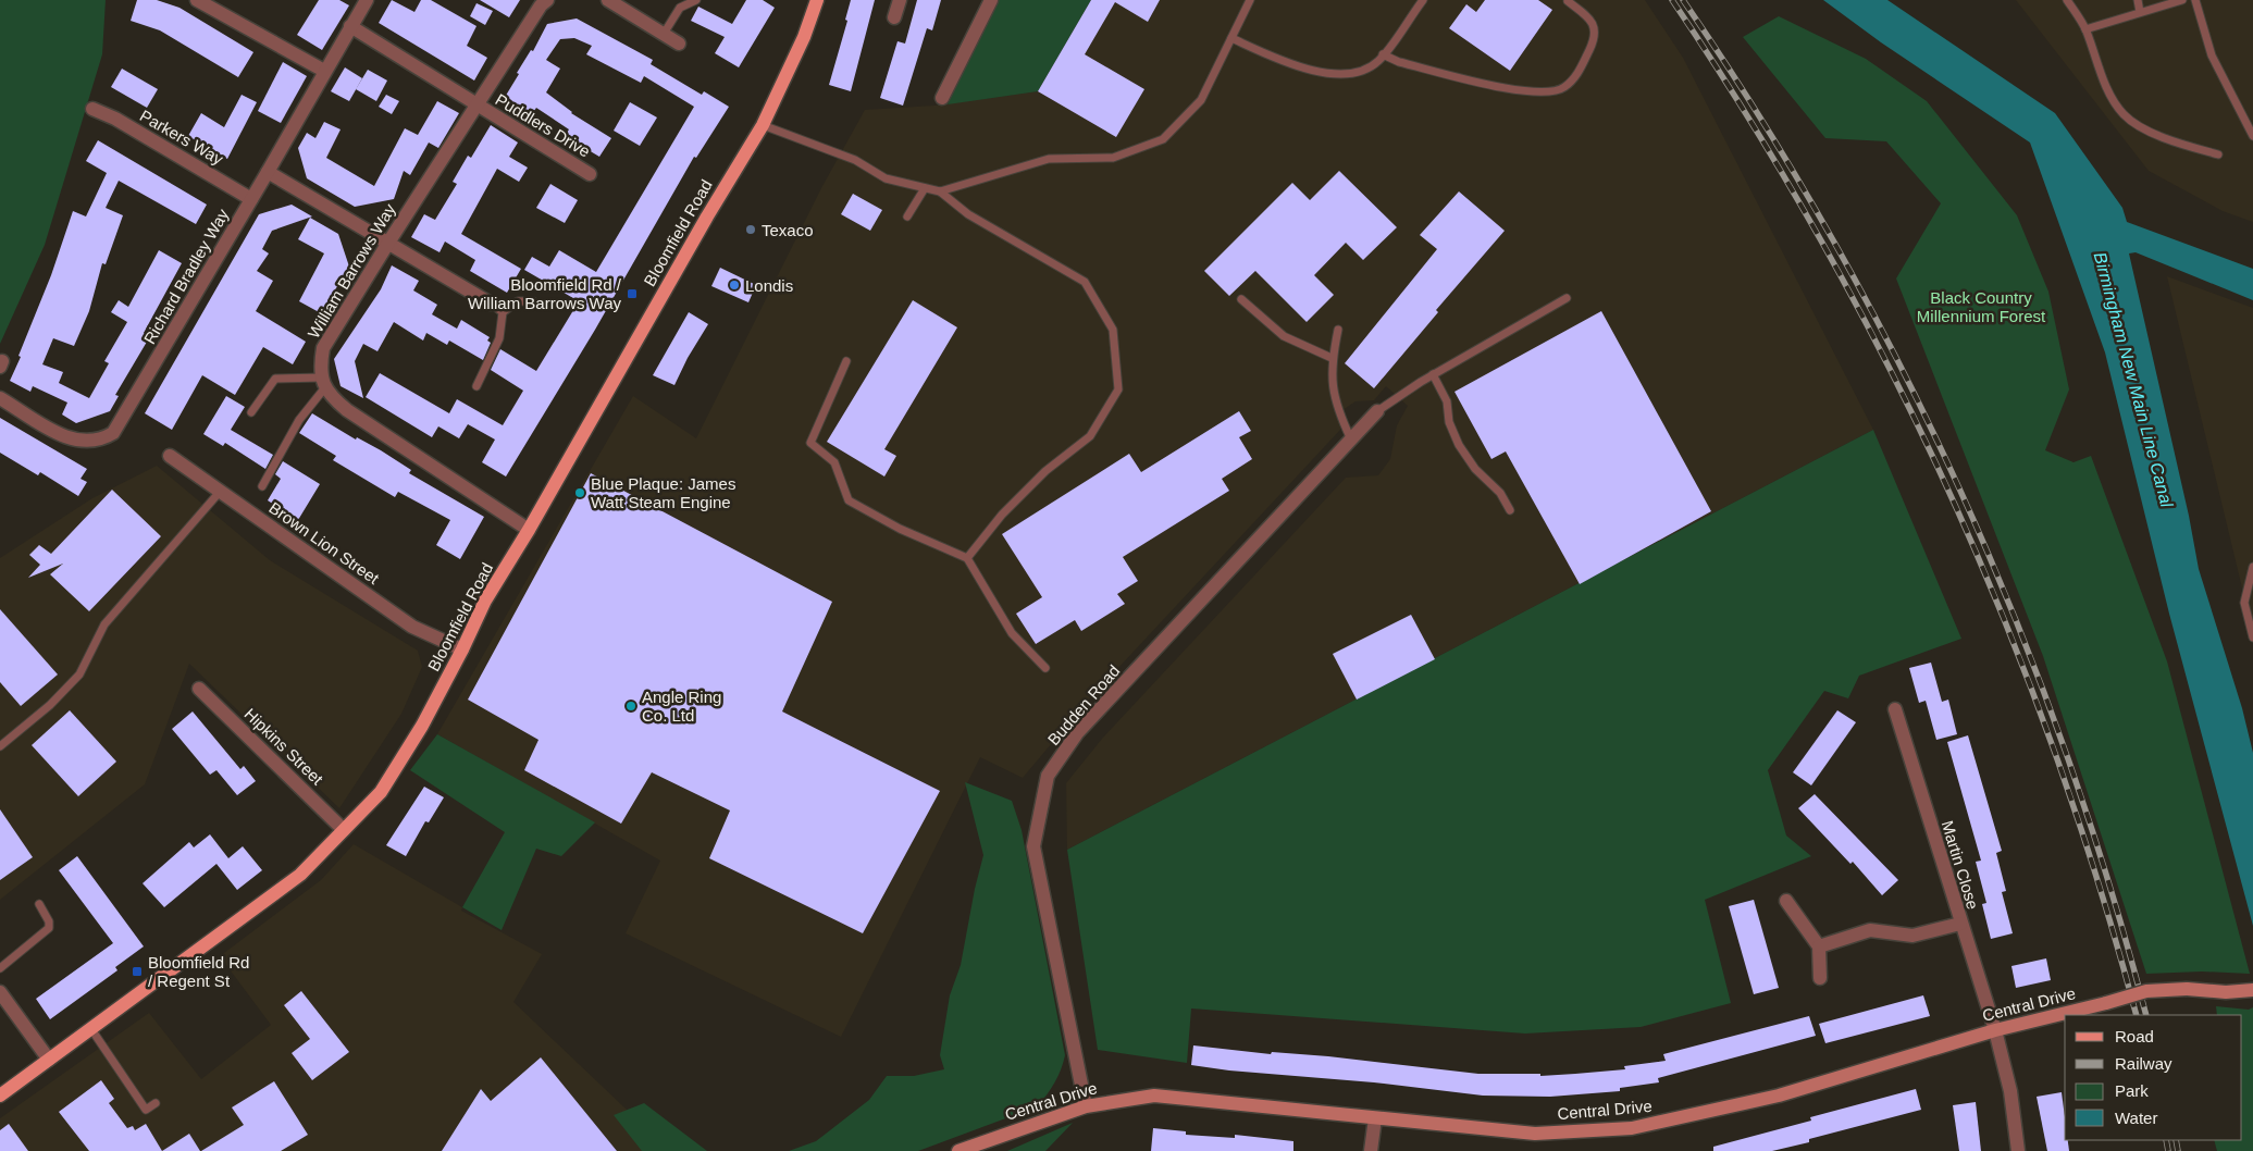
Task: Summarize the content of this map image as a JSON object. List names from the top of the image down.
{
  "streets": {
    "main road": ["Bloomfield Road"],
    "street": [
      "Puddlers Drive",
      "Parkers Way",
      "William Barrows Way",
      "Richard Bradley Way",
      "Brown Lion Street",
      "Budden Road",
      "Hipkins Street",
      "Martin Close",
      "Central Drive"
    ]
  },
  "crossings": [
    ["Puddlers Drive", "William Barrows Way"],
    ["Parkers Way", "Richard Bradley Way"],
    ["Bloomfield Road", "Brown Lion Street"],
    ["Bloomfield Road", "Hipkins Street"],
    ["Budden Road", "Central Drive"],
    ["Martin Close", "Central Drive"]
  ],
  "water": ["Birmingham New Main Line Canal"],
  "parks": ["Black Country Millennium Forest"],
  "places": {
    "other": [
      "Texaco",
      "Londis",
      "Blue Plaque: James Watt Steam Engine",
      "Angle Ring Co. Ltd"
    ],
    "transit": ["Bloomfield Rd / William Barrows Way", "Bloomfield Rd / Regent St"]
  },
  "legend": [
    "Road",
    "Railway",
    "Park",
    "Water"
  ]
}
